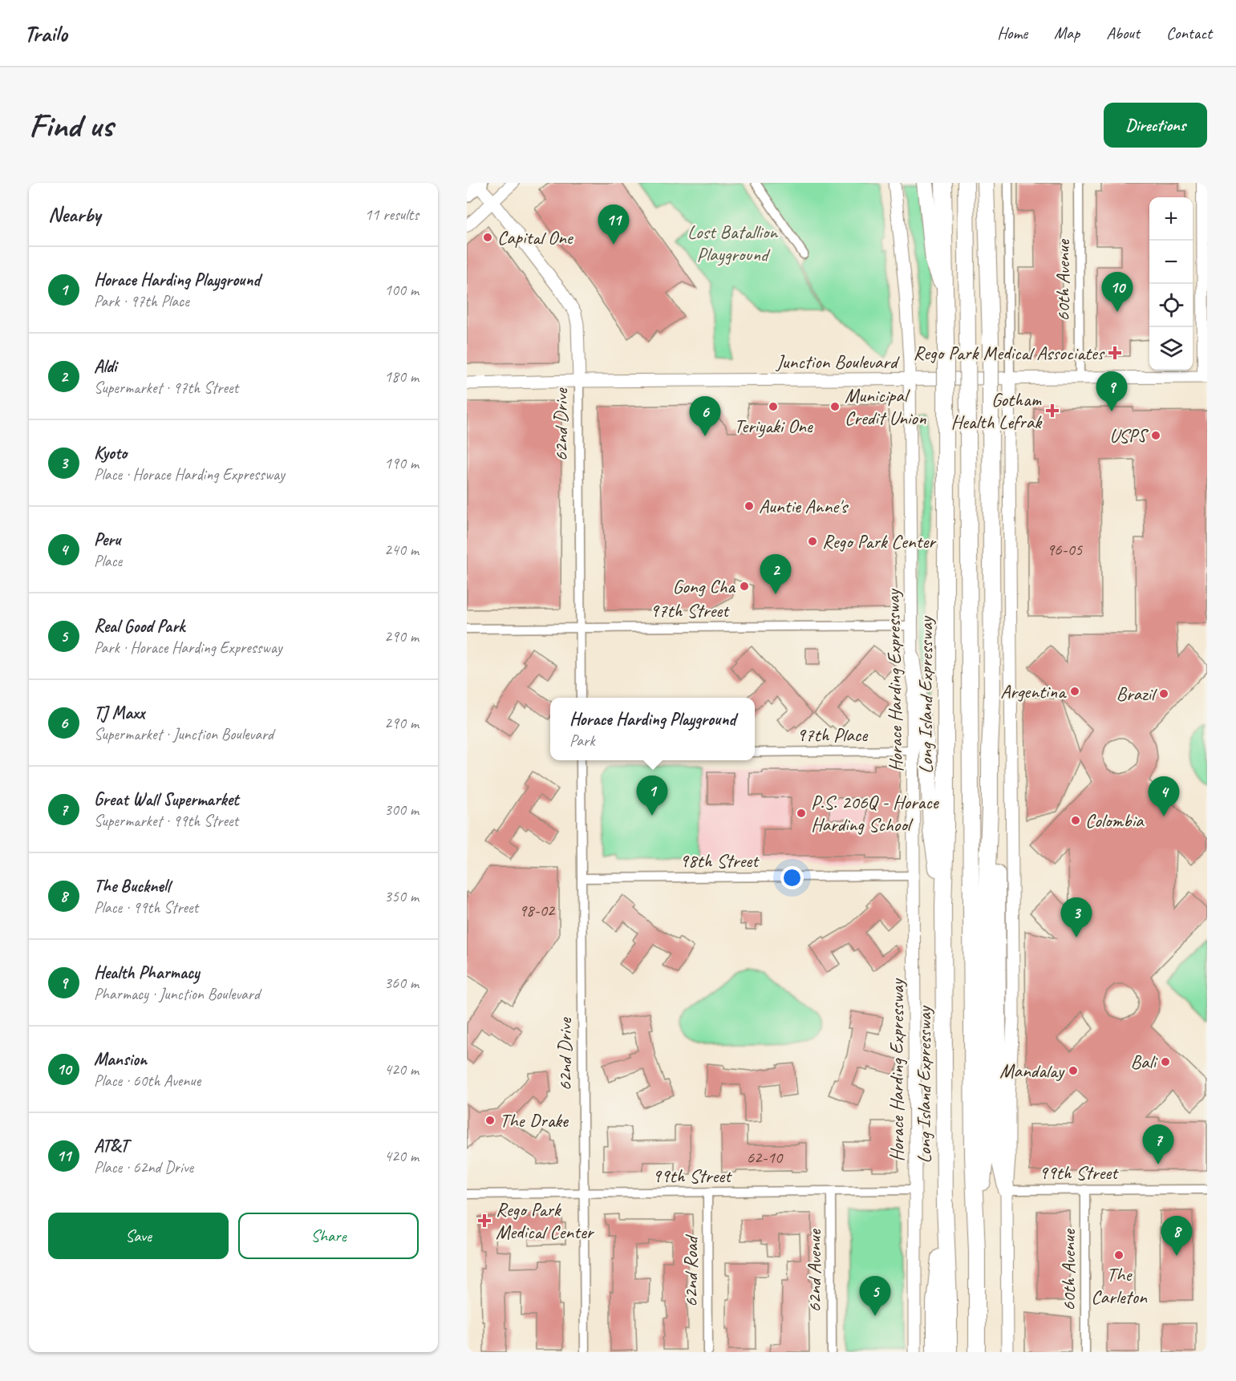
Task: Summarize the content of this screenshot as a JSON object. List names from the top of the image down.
{
  "streets": {
    "highway": ["Long Island Expressway"],
    "main road": ["Junction Boulevard", "62nd Drive", "Horace Harding Expressway"],
    "street": [
      "60th Avenue",
      "97th Street",
      "97th Place",
      "98th Street",
      "99th Street",
      "62nd Avenue",
      "62nd Road"
    ]
  },
  "crossings": [
    ["60th Avenue", "Junction Boulevard"],
    ["60th Avenue", "99th Street"],
    ["Junction Boulevard", "62nd Drive"],
    ["Junction Boulevard", "Horace Harding Expressway"],
    ["62nd Drive", "97th Street"],
    ["62nd Drive", "98th Street"],
    ["62nd Drive", "99th Street"],
    ["97th Street", "Horace Harding Expressway"],
    ["Horace Harding Expressway", "97th Place"],
    ["Horace Harding Expressway", "98th Street"],
    ["Horace Harding Expressway", "99th Street"],
    ["99th Street", "62nd Avenue"],
    ["99th Street", "62nd Road"]
  ],
  "parks": ["Lost Batallion Playground"],
  "places": {
    "other": [
      "Capital One",
      "Teriyaki One",
      "Municipal Credit Union",
      "USPS",
      "Auntie Anne's",
      "Rego Park Center",
      "Gong Cha",
      "Argentina",
      "Brazil",
      "P.S. 206Q - Horace Harding School",
      "Colombia",
      "Bali",
      "Mandalay",
      "The Drake",
      "The Carleton"
    ],
    "health": ["Rego Park Medical Associates", "Gotham Health Lefrak", "Rego Park Medical Center"]
  },
  "house_numbers": ["96-05", "98-02", "62-10"],
  "page": {
    "header": "Trailo",
    "nav": [
      "Home",
      "Map",
      "About",
      "Contact"
    ],
    "buttons": [
      "Directions",
      ["Save", "Share"]
    ],
    "title": "Find us",
    "heading": ["Nearby", "11 results"],
    "map_buttons": ["+", "−"],
    "pins": [
      "11",
      "10",
      "9",
      "6",
      "2",
      "1",
      "4",
      "3",
      "7",
      "8",
      "5"
    ],
    "list": [
      {
        "mark": "1",
        "name": "Horace Harding Playground",
        "note": "Park · 97th Place",
        "value": "100 m"
      },
      {
        "mark": "2",
        "name": "Aldi",
        "note": "Supermarket · 97th Street",
        "value": "180 m"
      },
      {
        "mark": "3",
        "name": "Kyoto",
        "note": "Place · Horace Harding Expressway",
        "value": "190 m"
      },
      {
        "mark": "4",
        "name": "Peru",
        "note": "Place",
        "value": "240 m"
      },
      {
        "mark": "5",
        "name": "Real Good Park",
        "note": "Park · Horace Harding Expressway",
        "value": "290 m"
      },
      {
        "mark": "6",
        "name": "TJ Maxx",
        "note": "Supermarket · Junction Boulevard",
        "value": "290 m"
      },
      {
        "mark": "7",
        "name": "Great Wall Supermarket",
        "note": "Supermarket · 99th Street",
        "value": "300 m"
      },
      {
        "mark": "8",
        "name": "The Bucknell",
        "note": "Place · 99th Street",
        "value": "350 m"
      },
      {
        "mark": "9",
        "name": "Health Pharmacy",
        "note": "Pharmacy · Junction Boulevard",
        "value": "360 m"
      },
      {
        "mark": "10",
        "name": "Mansion",
        "note": "Place · 60th Avenue",
        "value": "420 m"
      },
      {
        "mark": "11",
        "name": "AT&T",
        "note": "Place · 62nd Drive",
        "value": "420 m"
      }
    ],
    "popup": ["Horace Harding Playground", "Park"]
  }
}
